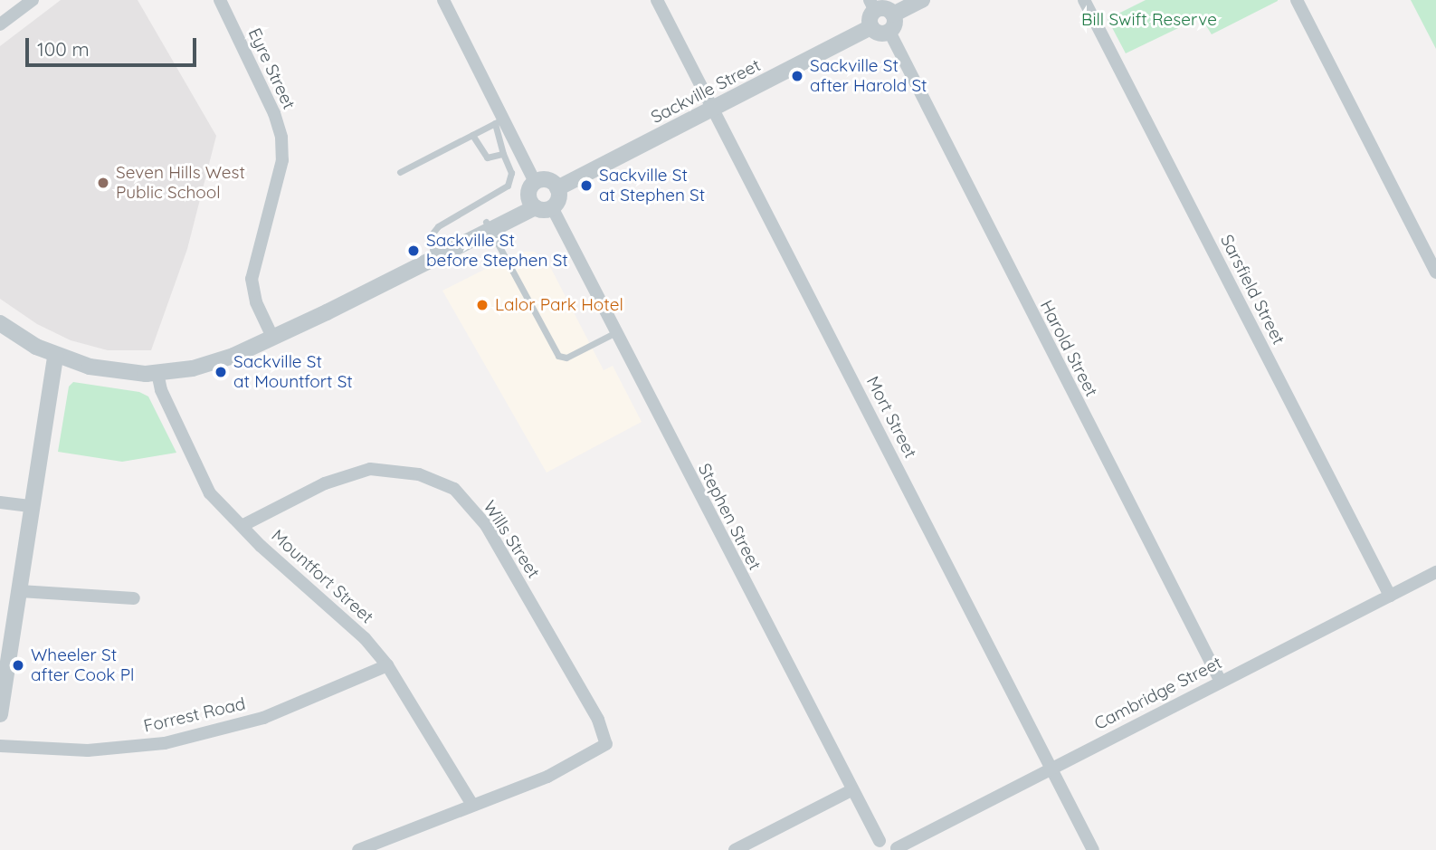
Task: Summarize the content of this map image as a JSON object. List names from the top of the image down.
{
  "streets": {
    "street": [
      "Eyre Street",
      "Sackville Street",
      "Sarsfield Street",
      "Harold Street",
      "Mort Street",
      "Stephen Street",
      "Wills Street",
      "Mountfort Street",
      "Cambridge Street",
      "Forrest Road"
    ]
  },
  "crossings": [
    ["Sackville Street", "Harold Street"],
    ["Sackville Street", "Mort Street"],
    ["Sarsfield Street", "Cambridge Street"],
    ["Harold Street", "Cambridge Street"],
    ["Mort Street", "Cambridge Street"],
    ["Wills Street", "Mountfort Street"],
    ["Mountfort Street", "Forrest Road"]
  ],
  "parks": ["Bill Swift Reserve"],
  "places": [
    "Sackville St after Harold St",
    "Seven Hills West Public School",
    "Sackville St at Stephen St",
    "Sackville St before Stephen St",
    "Lalor Park Hotel",
    "Sackville St at Mountfort St",
    "Wheeler St after Cook Pl"
  ],
  "scale_bar": "100 m"
}
